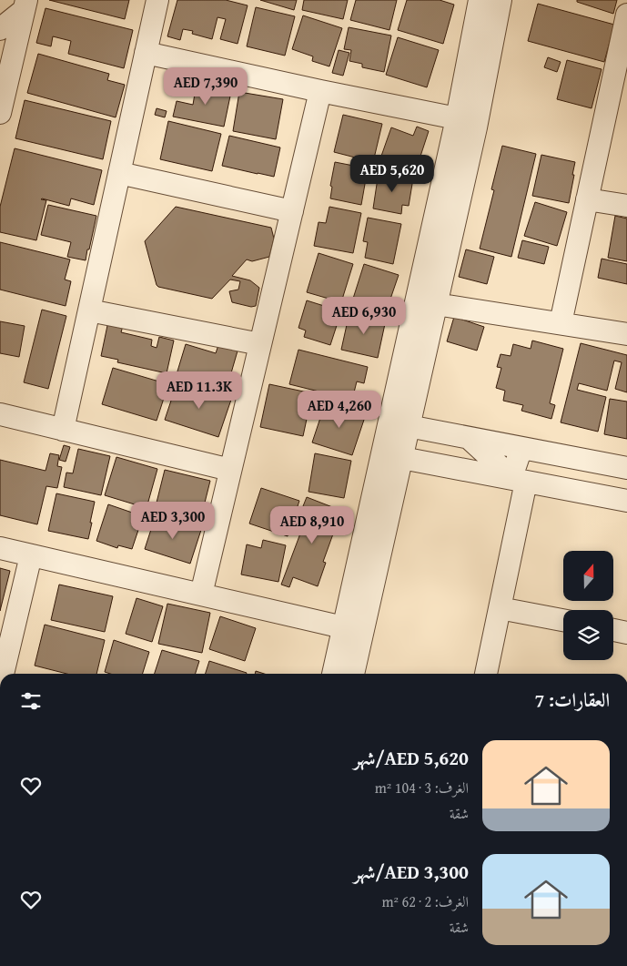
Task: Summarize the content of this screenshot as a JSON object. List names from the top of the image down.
{
  "north": "top",
  "page": {
    "price": [
      "AED 7,390",
      "AED 5,620",
      "AED 6,930",
      "AED 11.3K",
      "AED 4,260",
      "AED 3,300",
      "AED 8,910"
    ],
    "heading": "العقارات: 7",
    "list": [
      {
        "name": "AED 5,620/شهر",
        "note": "الغرف: 3 · 104 m² · شقة"
      },
      {
        "name": "AED 3,300/شهر",
        "note": "الغرف: 2 · 62 m² · شقة"
      }
    ]
  }
}
